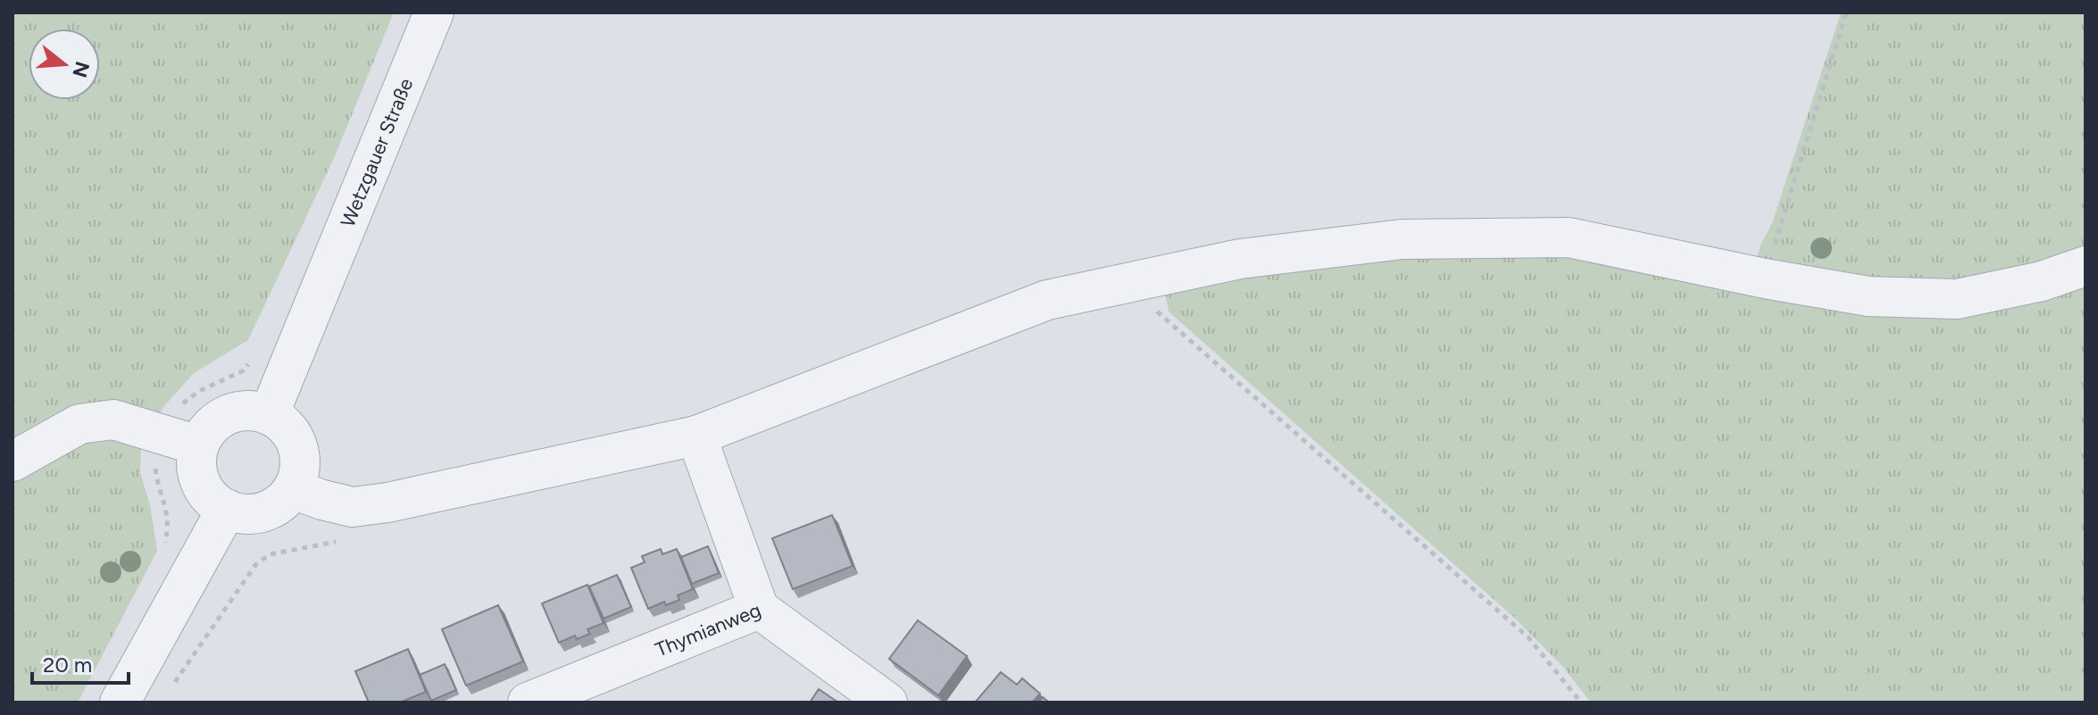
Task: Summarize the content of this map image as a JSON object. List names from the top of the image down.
{
  "streets": {
    "street": ["Wetzgauer Straße", "Thymianweg"]
  },
  "scale_bar": "20 m",
  "north": "right"
}
